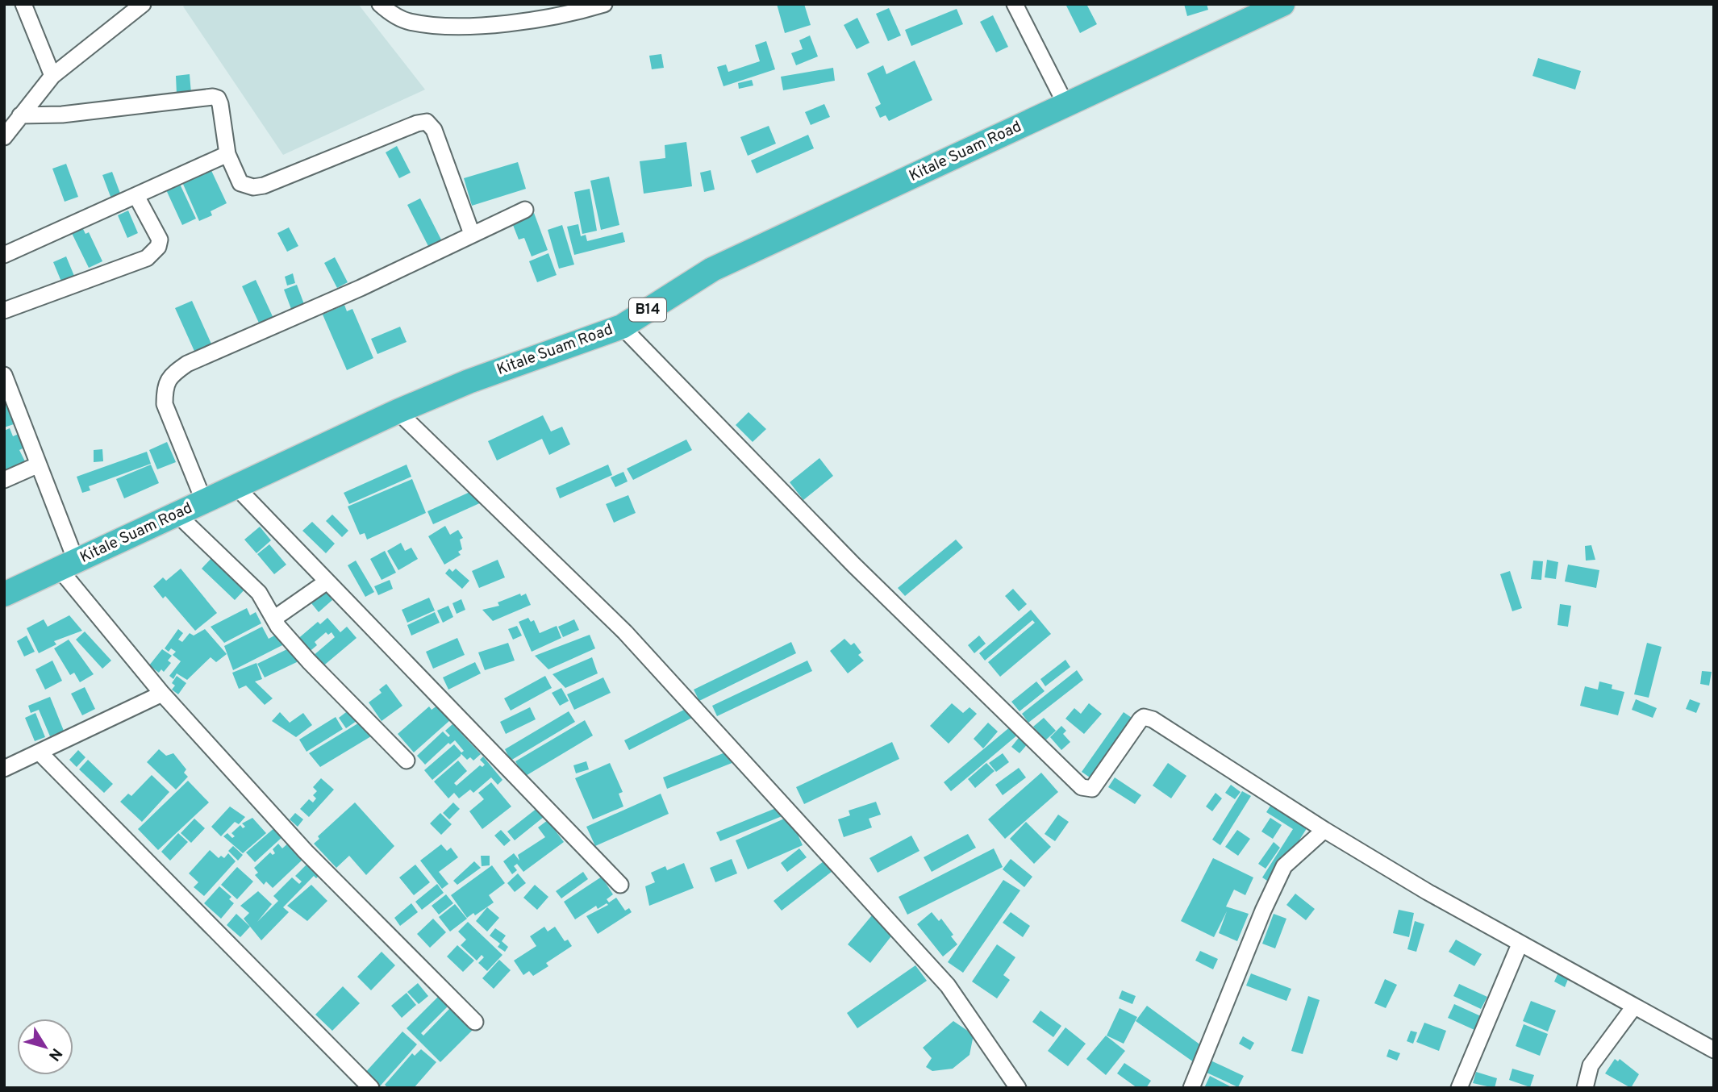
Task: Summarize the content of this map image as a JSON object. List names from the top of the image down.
{
  "streets": {
    "highway": ["Kitale Suam Road", "B14"]
  },
  "north": "bottom right"
}
